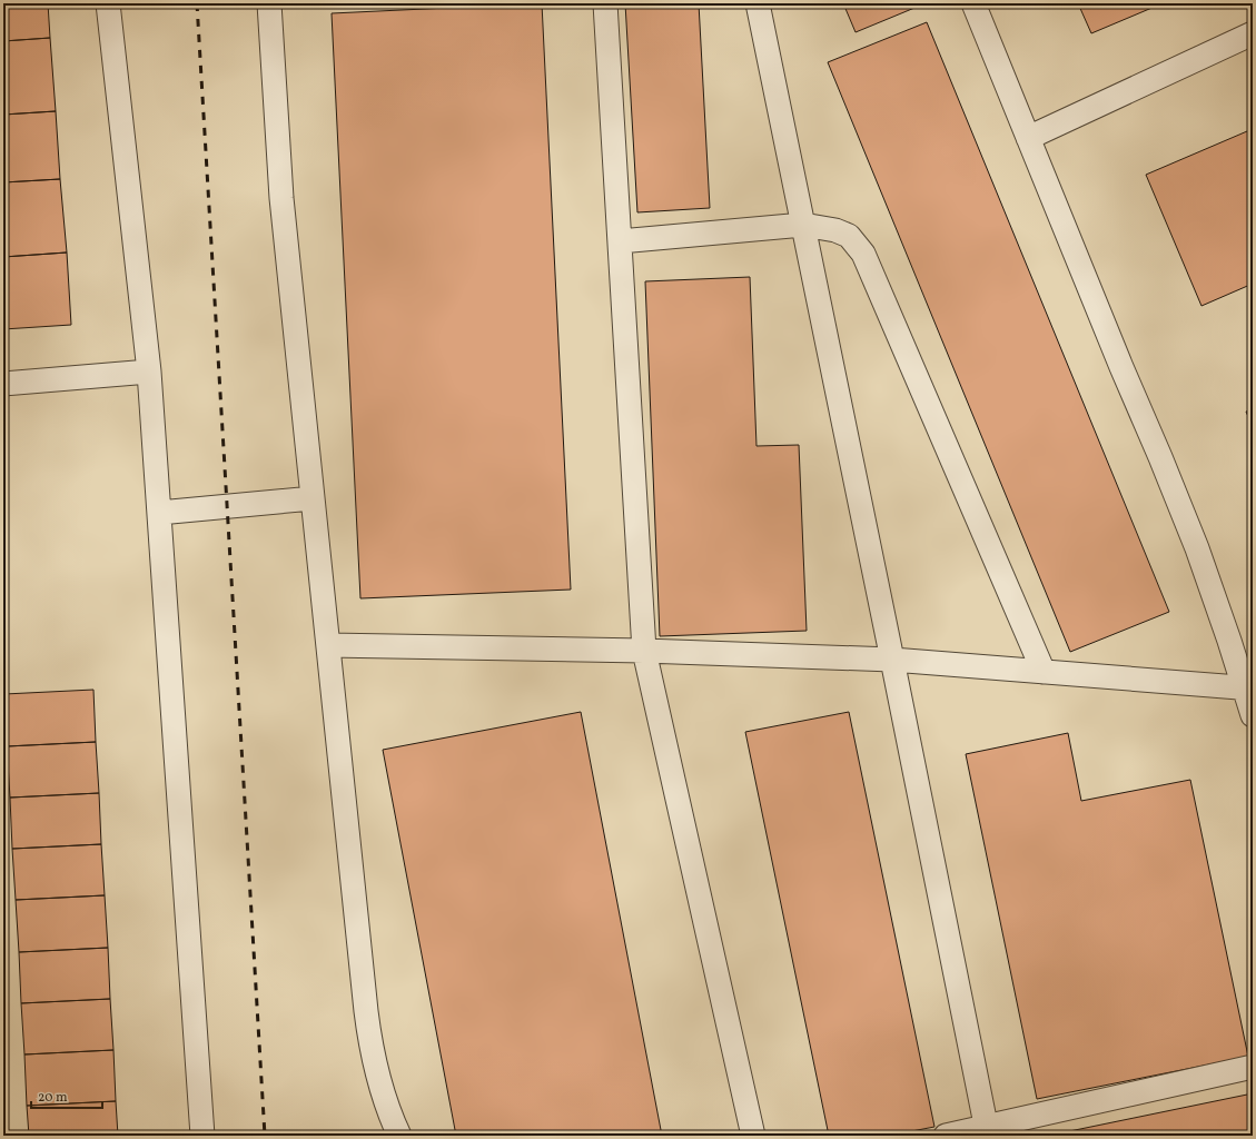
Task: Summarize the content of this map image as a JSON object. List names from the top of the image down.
{
  "scale_bar": "20 m"
}
